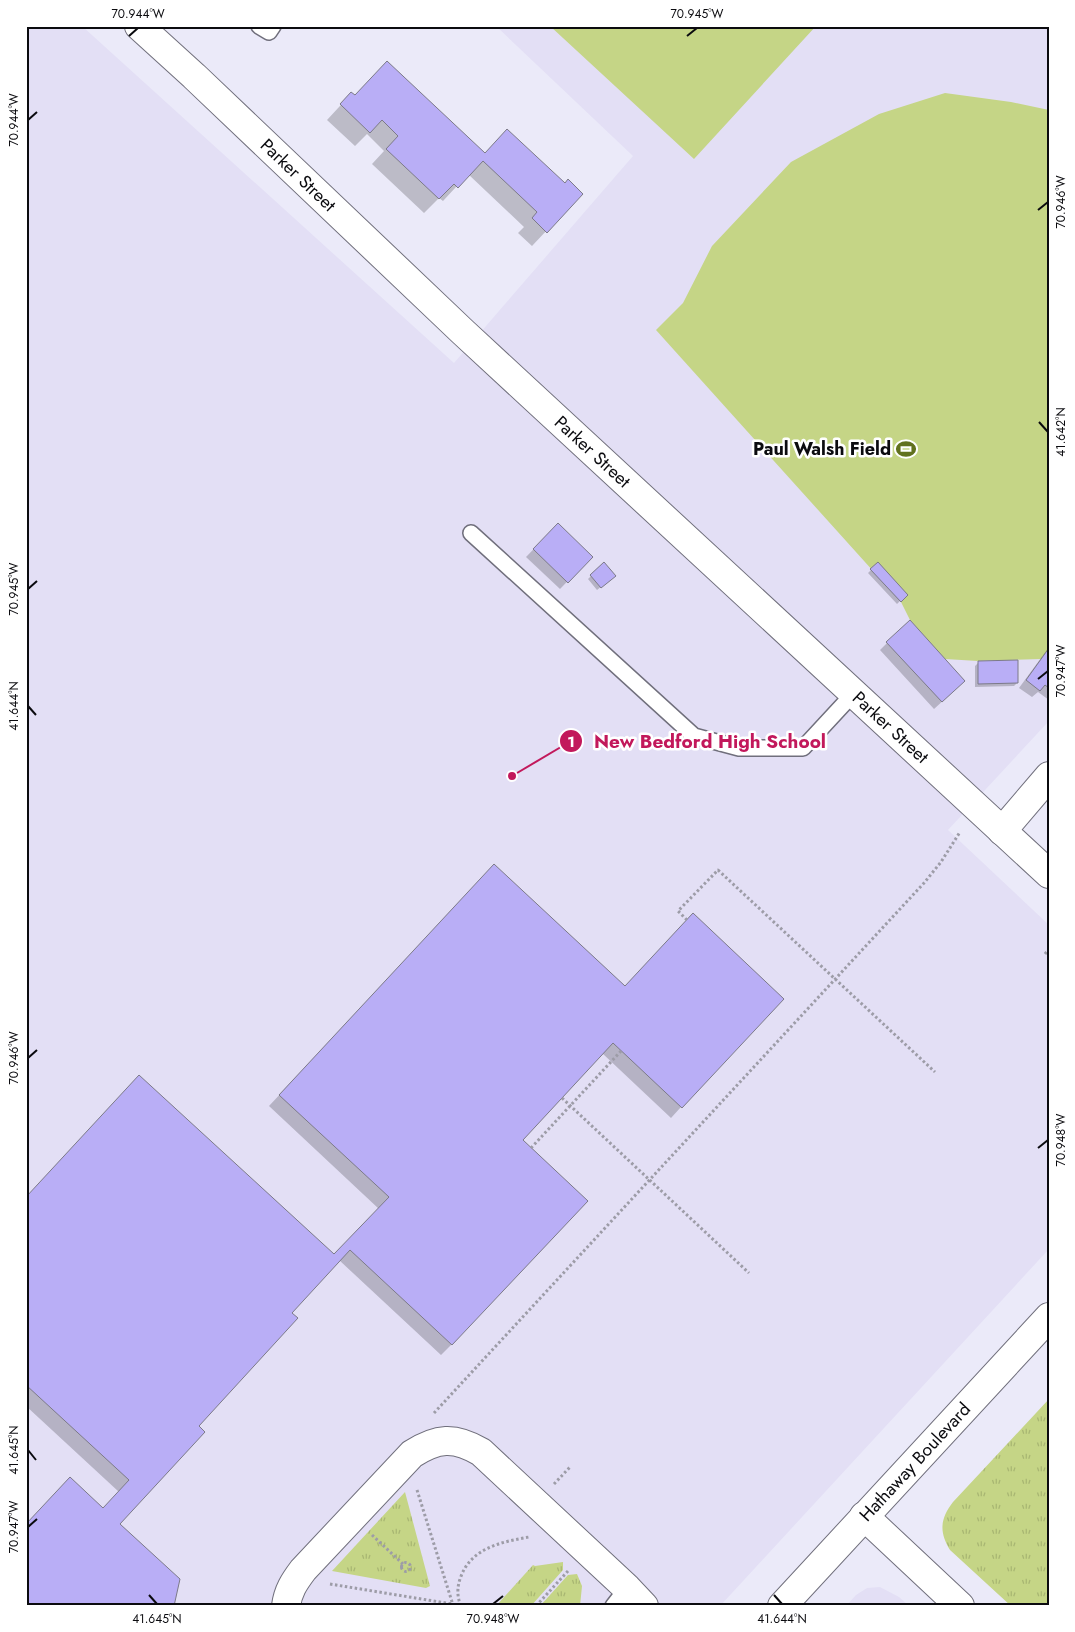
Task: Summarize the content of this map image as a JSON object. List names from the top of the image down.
{
  "streets": {
    "main road": ["Parker Street", "Hathaway Boulevard"]
  },
  "places": {
    "sports": ["Paul Walsh Field"],
    "other": ["New Bedford High School"]
  },
  "coordinates": [
    "70.944°W",
    "70.945°W",
    "70.946°W",
    "41.642°N",
    "70.947°W",
    "41.644°N",
    "70.948°W",
    "41.645°N"
  ]
}
